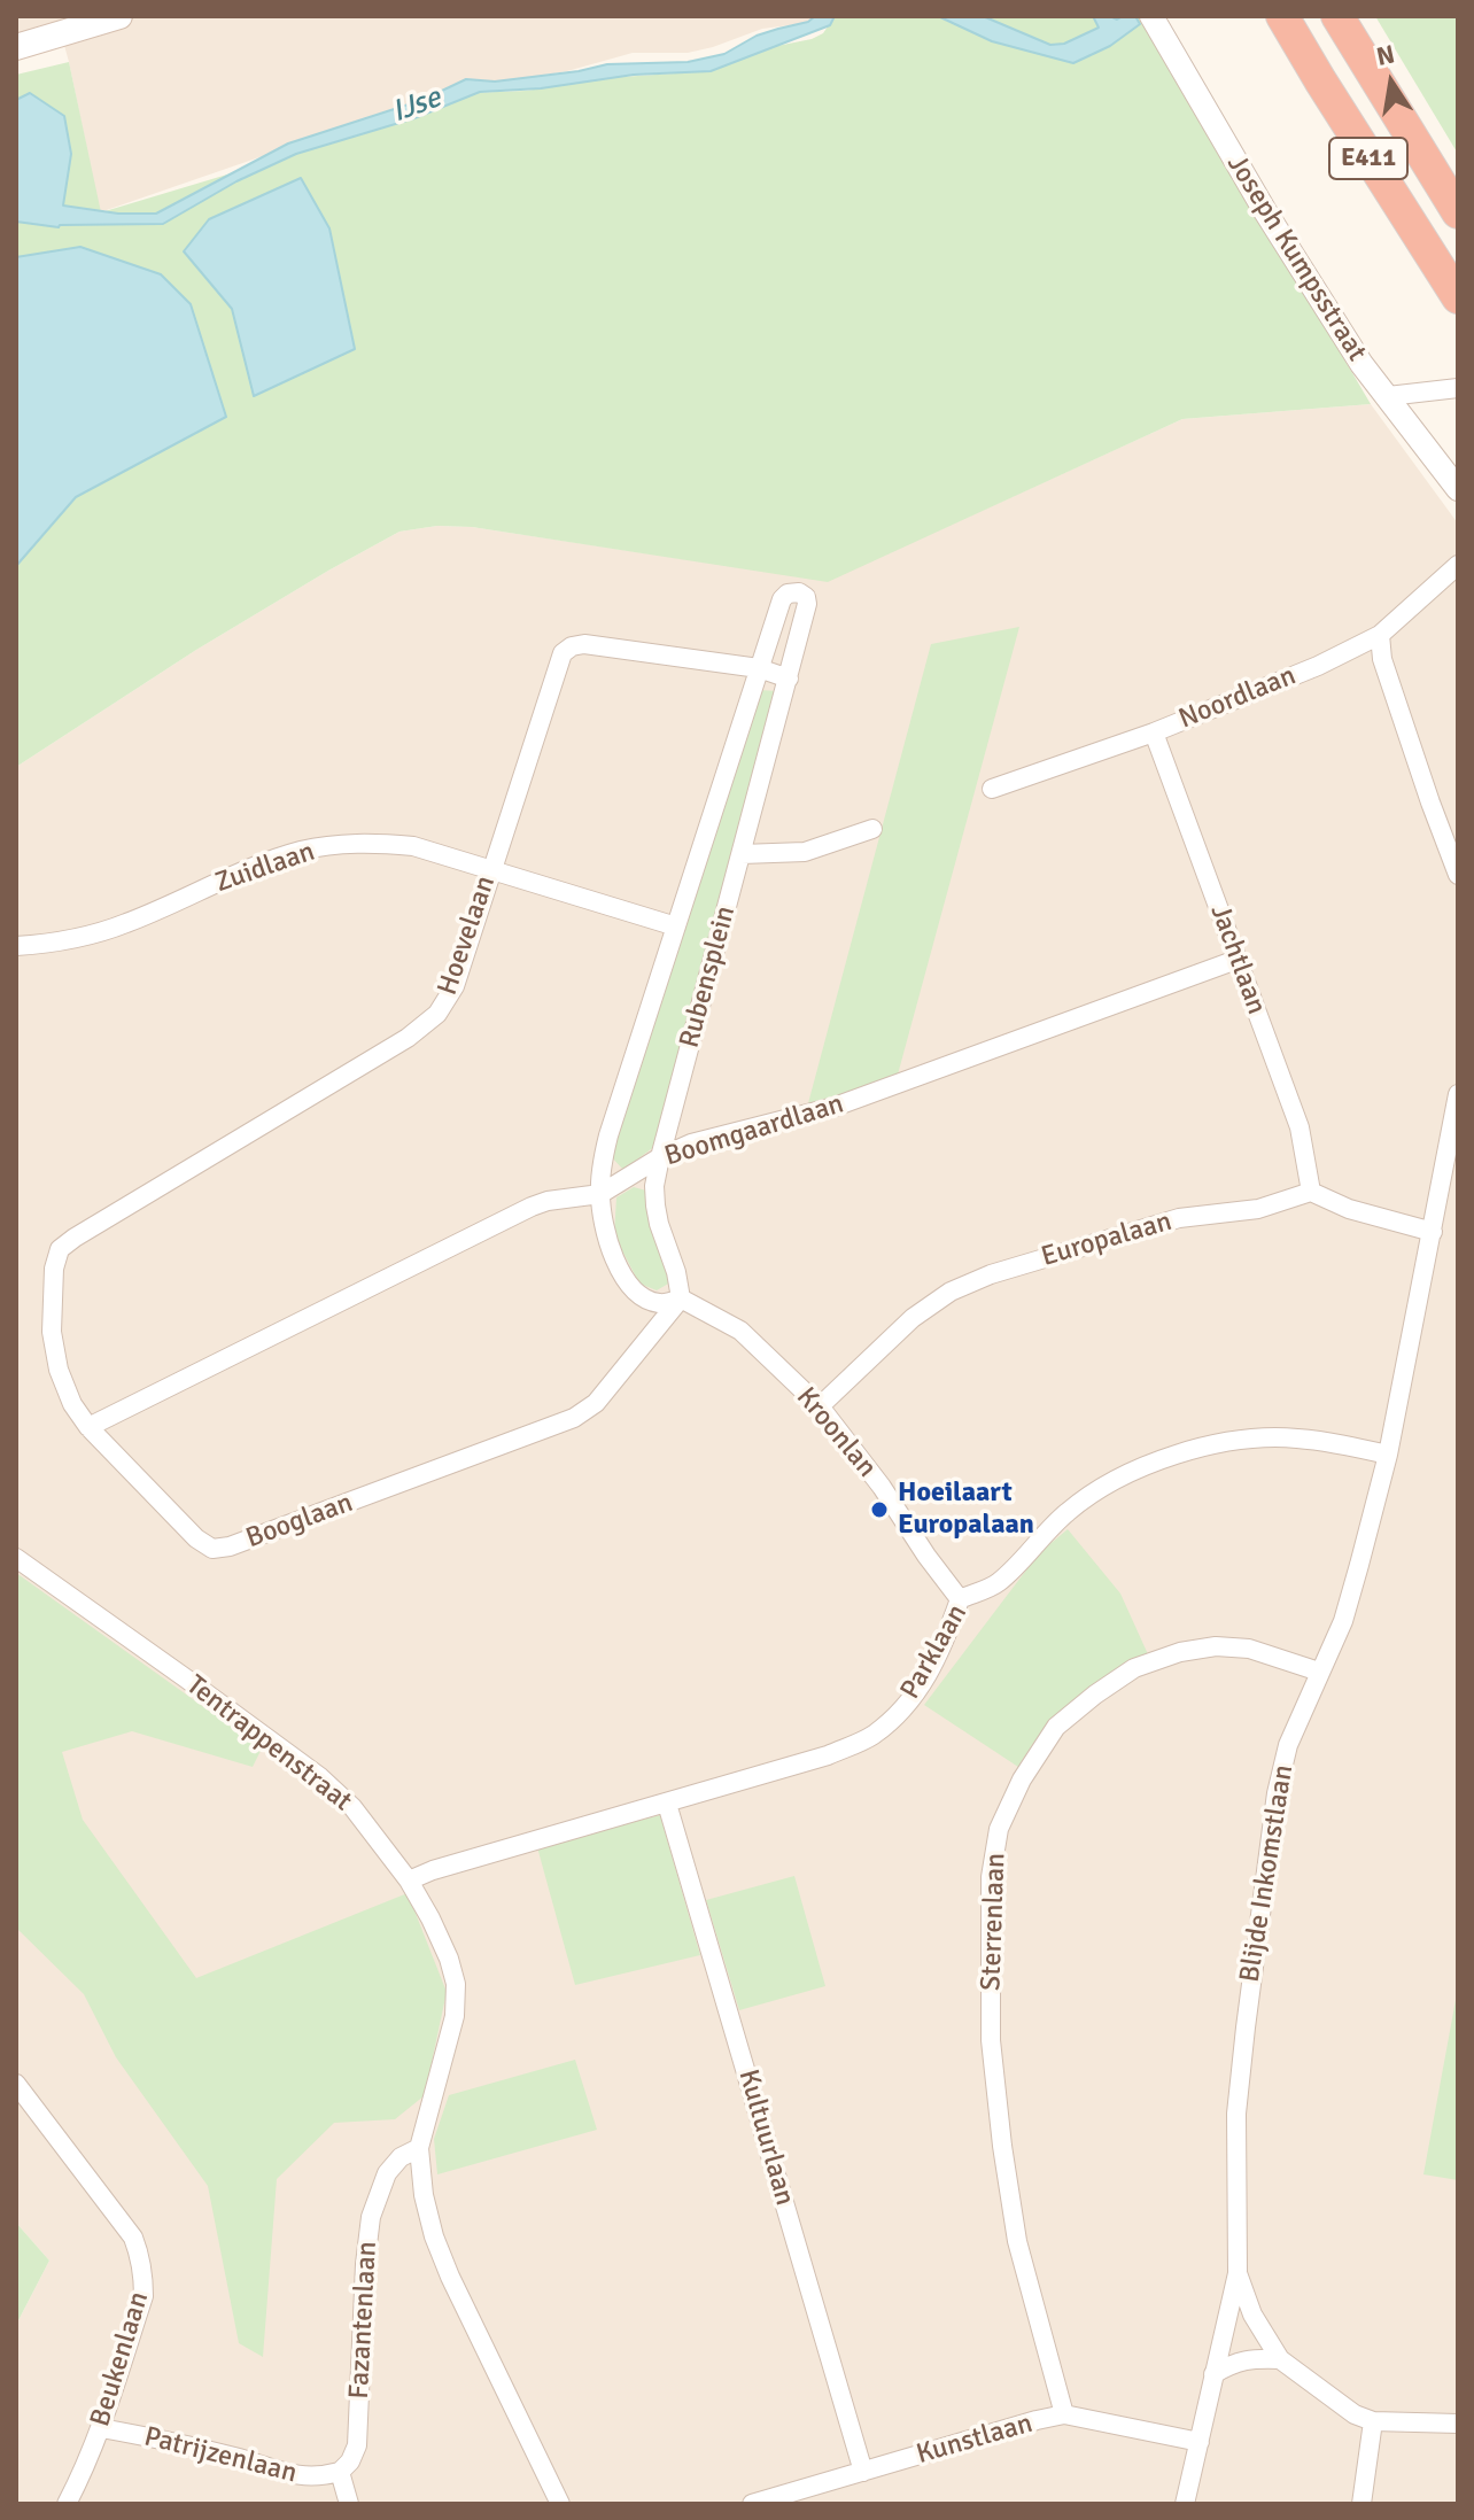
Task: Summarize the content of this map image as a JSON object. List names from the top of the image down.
{
  "streets": {
    "highway": ["E411"],
    "street": [
      "Joseph Kumpsstraat",
      "Noordlaan",
      "Zuidlaan",
      "Hoevelaan",
      "Jachtlaan",
      "Rubensplein",
      "Boomgaardlaan",
      "Europalaan",
      "Kroonlan",
      "Booglaan",
      "Parklaan",
      "Tentrappenstraat",
      "Blijde Inkomstlaan",
      "Sterrenlaan",
      "Kultuurlaan",
      "Fazantenlaan",
      "Beukenlaan",
      "Kunstlaan",
      "Patrijzenlaan"
    ]
  },
  "crossings": [
    ["Noordlaan", "Jachtlaan"],
    ["Zuidlaan", "Hoevelaan"],
    ["Zuidlaan", "Rubensplein"],
    ["Hoevelaan", "Rubensplein"],
    ["Hoevelaan", "Booglaan"],
    ["Jachtlaan", "Boomgaardlaan"],
    ["Jachtlaan", "Europalaan"],
    ["Rubensplein", "Boomgaardlaan"],
    ["Rubensplein", "Kroonlan"],
    ["Rubensplein", "Booglaan"],
    ["Boomgaardlaan", "Booglaan"],
    ["Europalaan", "Kroonlan"],
    ["Kroonlan", "Booglaan"],
    ["Kroonlan", "Parklaan"],
    ["Parklaan", "Tentrappenstraat"],
    ["Parklaan", "Blijde Inkomstlaan"],
    ["Parklaan", "Kultuurlaan"],
    ["Tentrappenstraat", "Fazantenlaan"],
    ["Blijde Inkomstlaan", "Sterrenlaan"],
    ["Sterrenlaan", "Kunstlaan"],
    ["Kultuurlaan", "Kunstlaan"],
    ["Fazantenlaan", "Patrijzenlaan"],
    ["Beukenlaan", "Patrijzenlaan"]
  ],
  "water": ["IJse"],
  "places": ["Hoeilaart Europalaan"],
  "north": "top"
}
